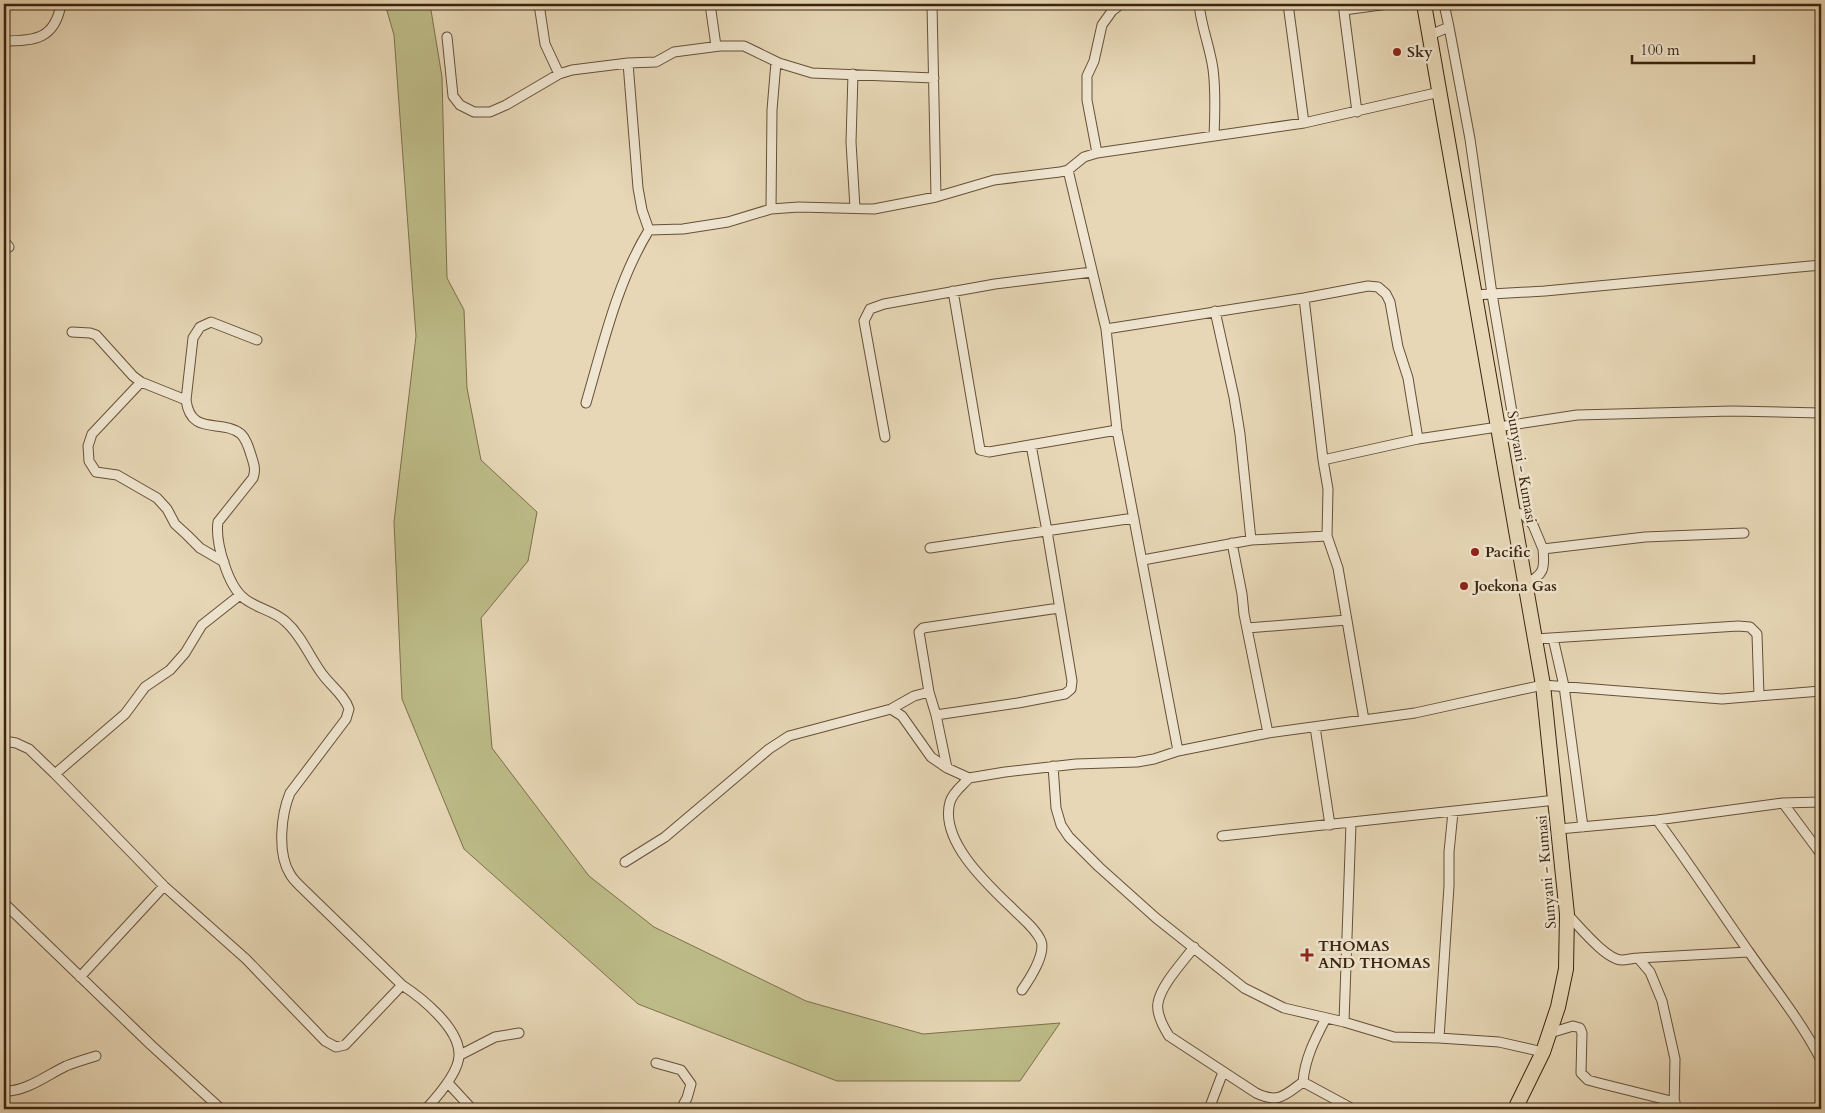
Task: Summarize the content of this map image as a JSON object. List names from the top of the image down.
{
  "streets": {
    "main road": ["Sunyani - Kumasi"]
  },
  "places": {
    "other": ["Sky", "Pacific", "Joekona Gas"],
    "health": ["THOMAS AND THOMAS"]
  },
  "scale_bar": "100 m"
}
